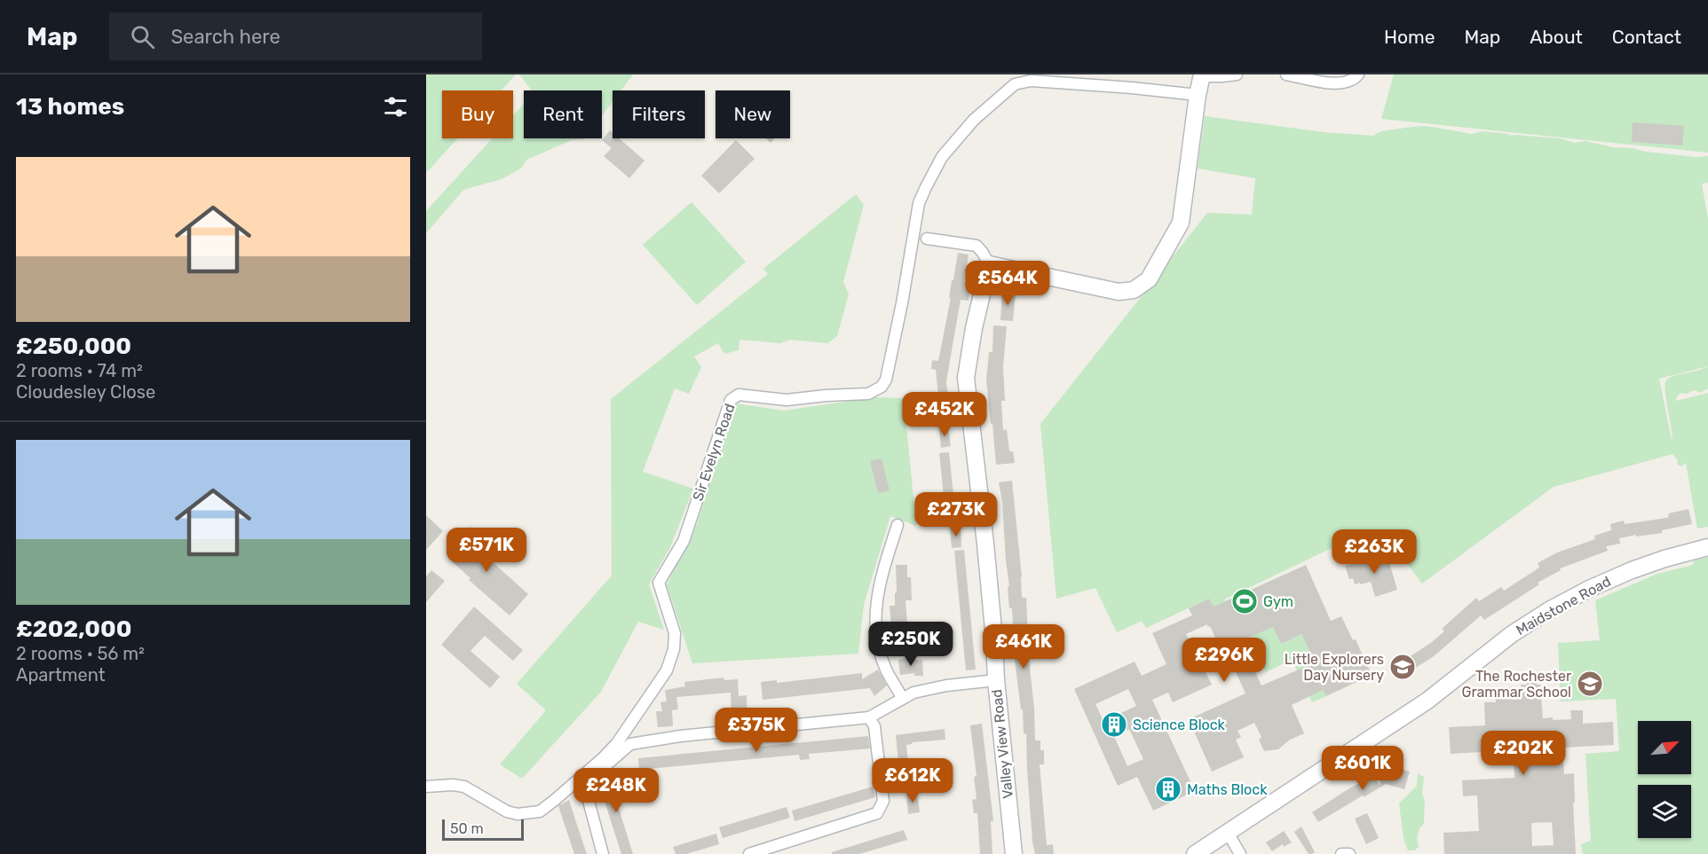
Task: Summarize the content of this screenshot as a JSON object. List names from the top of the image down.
{
  "streets": {
    "street": ["Sir Evelyn Road", "Maidstone Road", "Valley View Road"]
  },
  "places": {
    "sports": ["Gym"],
    "school or university": ["Little Explorers Day Nursery", "The Rochester Grammar School"],
    "building": ["Science Block", "Maths Block"]
  },
  "scale_bar": "50 m",
  "north": "top right",
  "page": {
    "header": "Map",
    "search": "Search here",
    "nav": [
      "Home",
      "Map",
      "About",
      "Contact"
    ],
    "heading": "13 homes",
    "chip": [
      "Buy",
      "Rent",
      "Filters",
      "New"
    ],
    "list": [
      {
        "name": "£250,000",
        "note": "2 rooms · 74 m² · Cloudesley Close"
      },
      {
        "name": "£202,000",
        "note": "2 rooms · 56 m² · Apartment"
      }
    ],
    "price": [
      "£564K",
      "£452K",
      "£273K",
      "£571K",
      "£263K",
      "£250K",
      "£461K",
      "£296K",
      "£375K",
      "£202K",
      "£601K",
      "£612K",
      "£248K"
    ],
    "scale": "50 m"
  }
}
